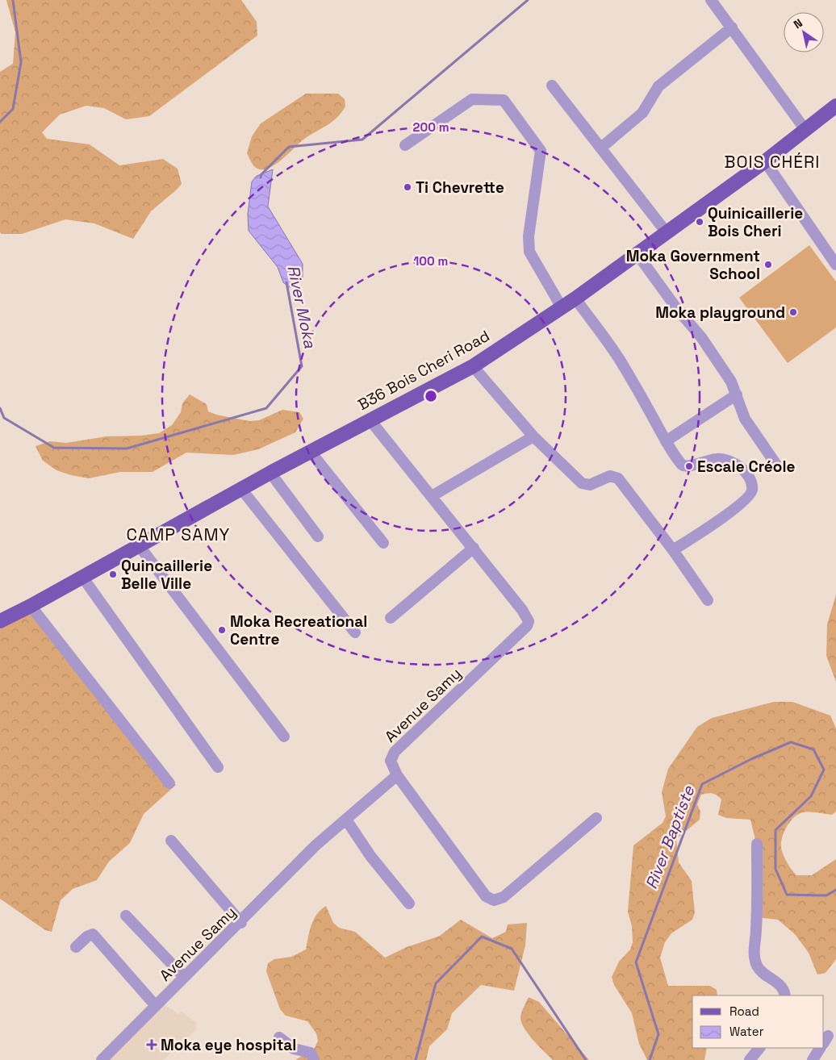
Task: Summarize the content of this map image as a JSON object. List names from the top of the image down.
{
  "streets": {
    "main road": ["B36 Bois Cheri Road"],
    "street": ["Avenue Samy"]
  },
  "crossings": [
    ["B36 Bois Cheri Road", "Avenue Samy"]
  ],
  "districts": ["BOIS CHÉRI", "CAMP SAMY"],
  "water": ["River Moka", "River Baptiste"],
  "places": {
    "other": [
      "Ti Chevrette",
      "Quinicaillerie Bois Cheri",
      "Moka Government School",
      "Moka playground",
      "Escale Créole",
      "Quincaillerie Belle Ville",
      "Moka Recreational Centre"
    ],
    "health": ["Moka eye hospital"]
  },
  "legend": ["Road", "Water"],
  "north": "top left",
  "rings": ["200 m", "100 m"]
}
